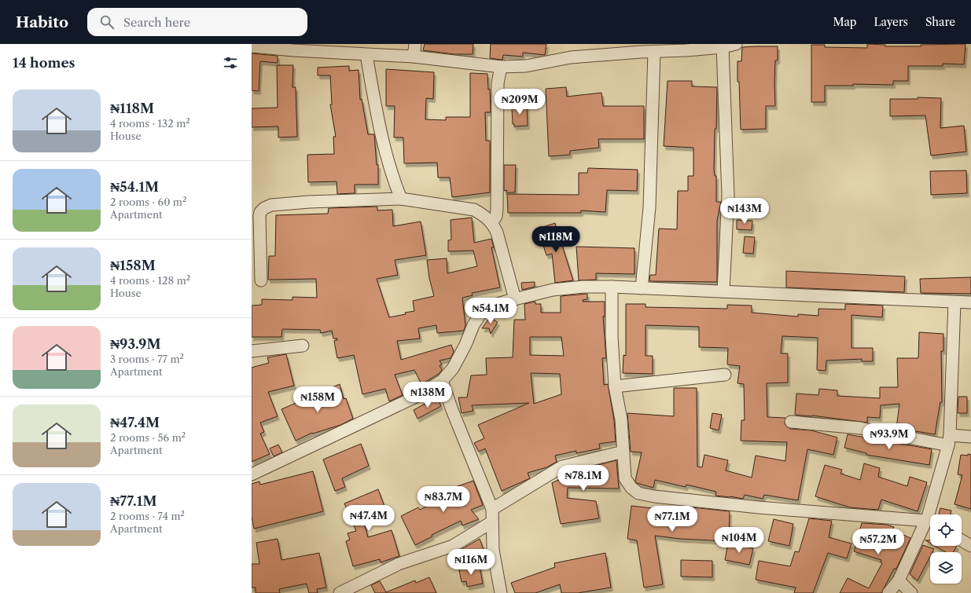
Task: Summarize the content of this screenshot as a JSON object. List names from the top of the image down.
{
  "page": {
    "header": "Habito",
    "search": "Search here",
    "nav": ["Map", "Layers", "Share"],
    "heading": "14 homes",
    "list": [
      {
        "name": "₦118M",
        "note": "4 rooms · 132 m² · House"
      },
      {
        "name": "₦54.1M",
        "note": "2 rooms · 60 m² · Apartment"
      },
      {
        "name": "₦158M",
        "note": "4 rooms · 128 m² · House"
      },
      {
        "name": "₦93.9M",
        "note": "3 rooms · 77 m² · Apartment"
      },
      {
        "name": "₦47.4M",
        "note": "2 rooms · 56 m² · Apartment"
      },
      {
        "name": "₦77.1M",
        "note": "2 rooms · 74 m² · Apartment"
      }
    ],
    "price": [
      "₦209M",
      "₦143M",
      "₦118M",
      "₦54.1M",
      "₦138M",
      "₦158M",
      "₦93.9M",
      "₦78.1M",
      "₦83.7M",
      "₦47.4M",
      "₦77.1M",
      "₦104M",
      "₦57.2M",
      "₦116M"
    ]
  }
}
